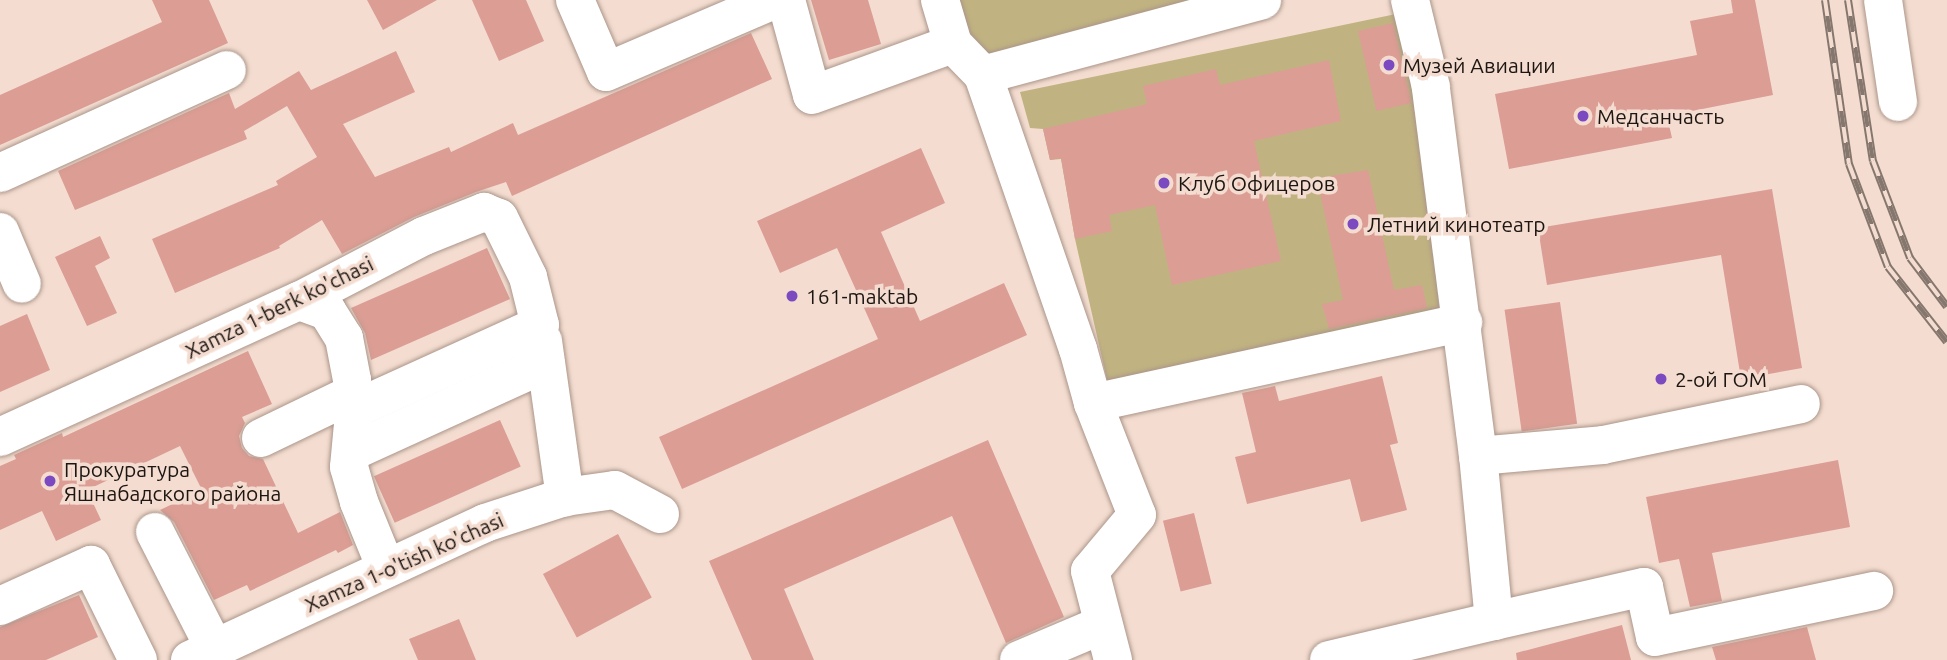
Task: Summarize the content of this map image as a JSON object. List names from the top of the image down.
{
  "streets": {
    "street": ["Xamza 1-berk ko'chasi", "Xamza 1-o'tish ko'chasi"]
  },
  "crossings": [
    ["Xamza 1-berk ko'chasi", "Xamza 1-o'tish ko'chasi"]
  ],
  "places": [
    "Музей Авиации",
    "Медсанчасть",
    "Клуб Офицеров",
    "Летний кинотеатр",
    "161-maktab",
    "2-ой ГОМ",
    "Прокуратура Яшнабадского района"
  ]
}
